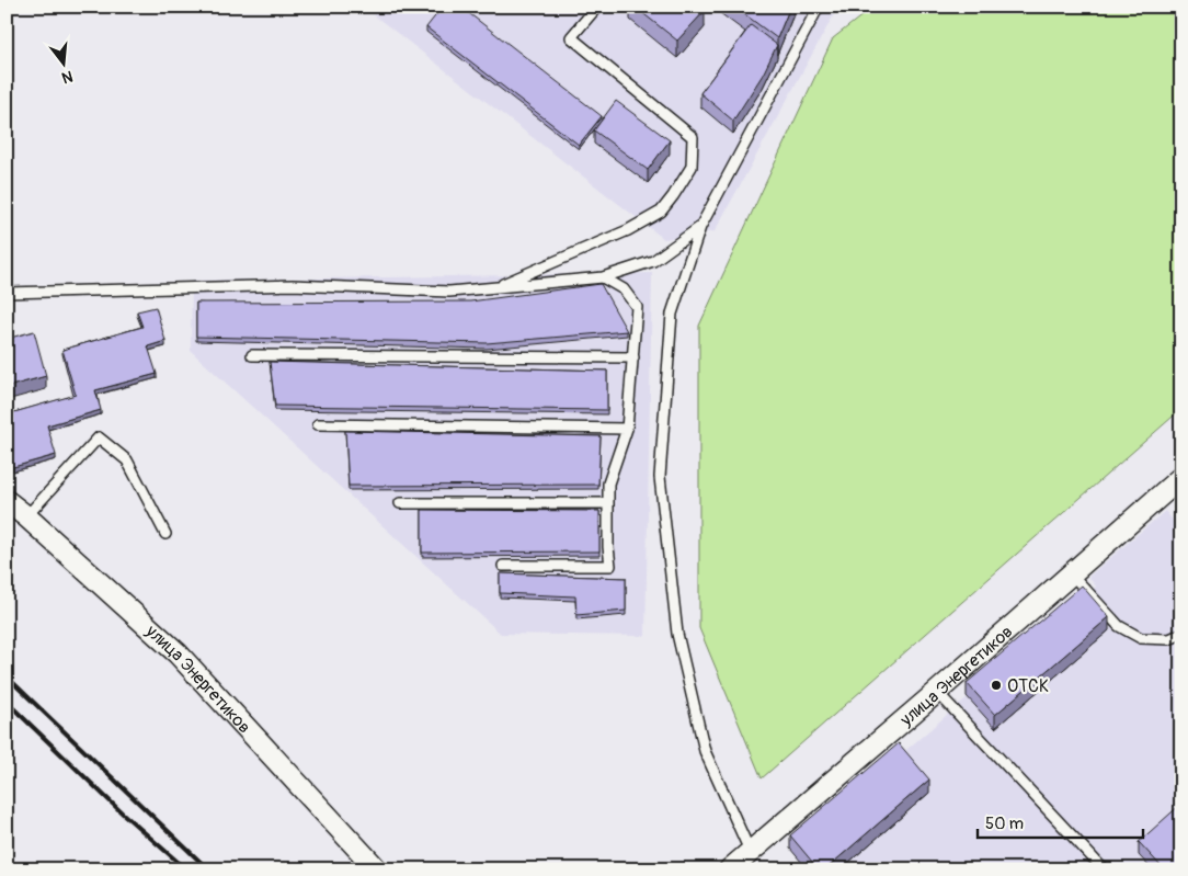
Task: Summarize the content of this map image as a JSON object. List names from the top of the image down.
{
  "streets": {
    "street": ["улица Энергетиков"]
  },
  "places": ["ОТСК"],
  "scale_bar": "50 m",
  "north": "bottom"
}
